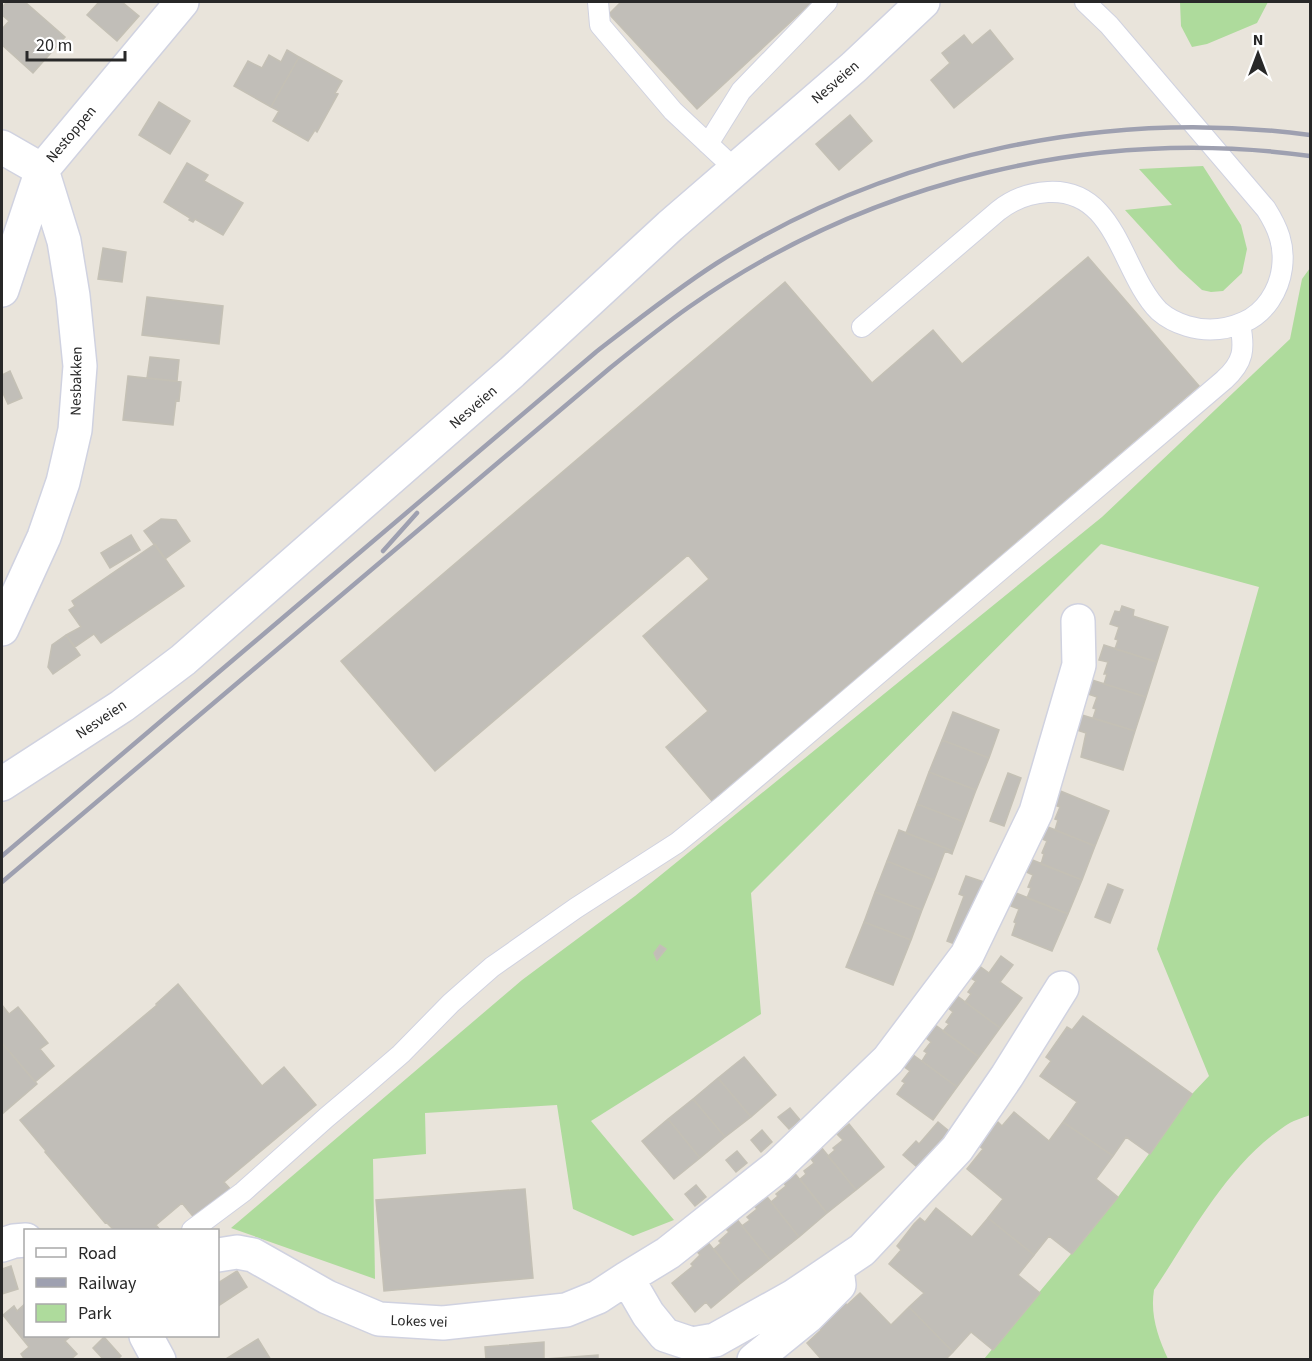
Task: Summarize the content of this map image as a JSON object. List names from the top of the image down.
{
  "streets": {
    "street": [
      "Nesveien",
      "Nestoppen",
      "Nesbakken",
      "Lokes vei"
    ]
  },
  "crossings": [
    ["Nestoppen", "Nesbakken"]
  ],
  "legend": ["Road", "Railway", "Park"],
  "scale_bar": "20 m",
  "north": "top"
}
